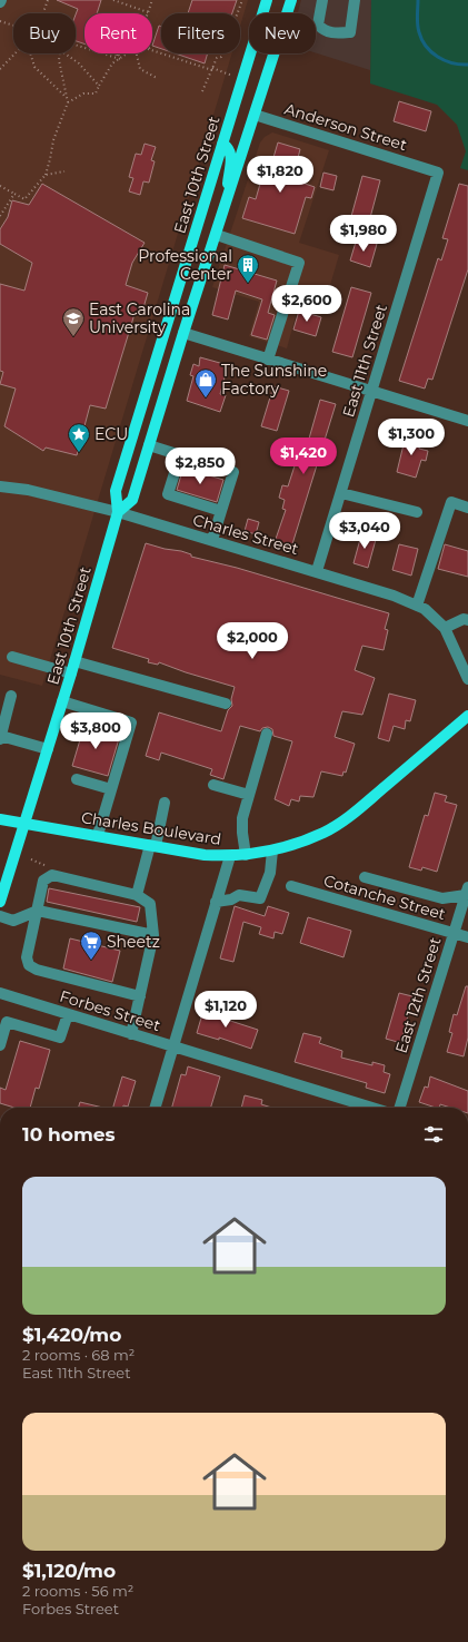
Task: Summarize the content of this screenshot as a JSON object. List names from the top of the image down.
{
  "streets": {
    "main road": ["East 10th Street", "Charles Boulevard"],
    "street": [
      "Anderson Street",
      "East 11th Street",
      "Charles Street",
      "Cotanche Street",
      "East 12th Street",
      "Forbes Street"
    ]
  },
  "crossings": [
    ["Anderson Street", "East 10th Street"],
    ["Anderson Street", "East 11th Street"],
    ["East 10th Street", "Charles Street"],
    ["East 10th Street", "Charles Boulevard"],
    ["East 11th Street", "Charles Street"],
    ["Cotanche Street", "East 12th Street"]
  ],
  "places": {
    "building": ["Professional Center"],
    "school or university": ["East Carolina University"],
    "shop": ["The Sunshine Factory"],
    "place": ["ECU"],
    "supermarket": ["Sheetz"]
  },
  "page": {
    "chip": [
      "Buy",
      "Rent",
      "Filters",
      "New"
    ],
    "price": [
      "$1,820",
      "$1,980",
      "$2,600",
      "$1,300",
      "$1,420",
      "$2,850",
      "$3,040",
      "$2,000",
      "$3,800",
      "$1,120"
    ],
    "heading": "10 homes",
    "list": [
      {
        "name": "$1,420/mo",
        "note": "2 rooms · 68 m² · East 11th Street"
      },
      {
        "name": "$1,120/mo",
        "note": "2 rooms · 56 m² · Forbes Street"
      }
    ]
  }
}
